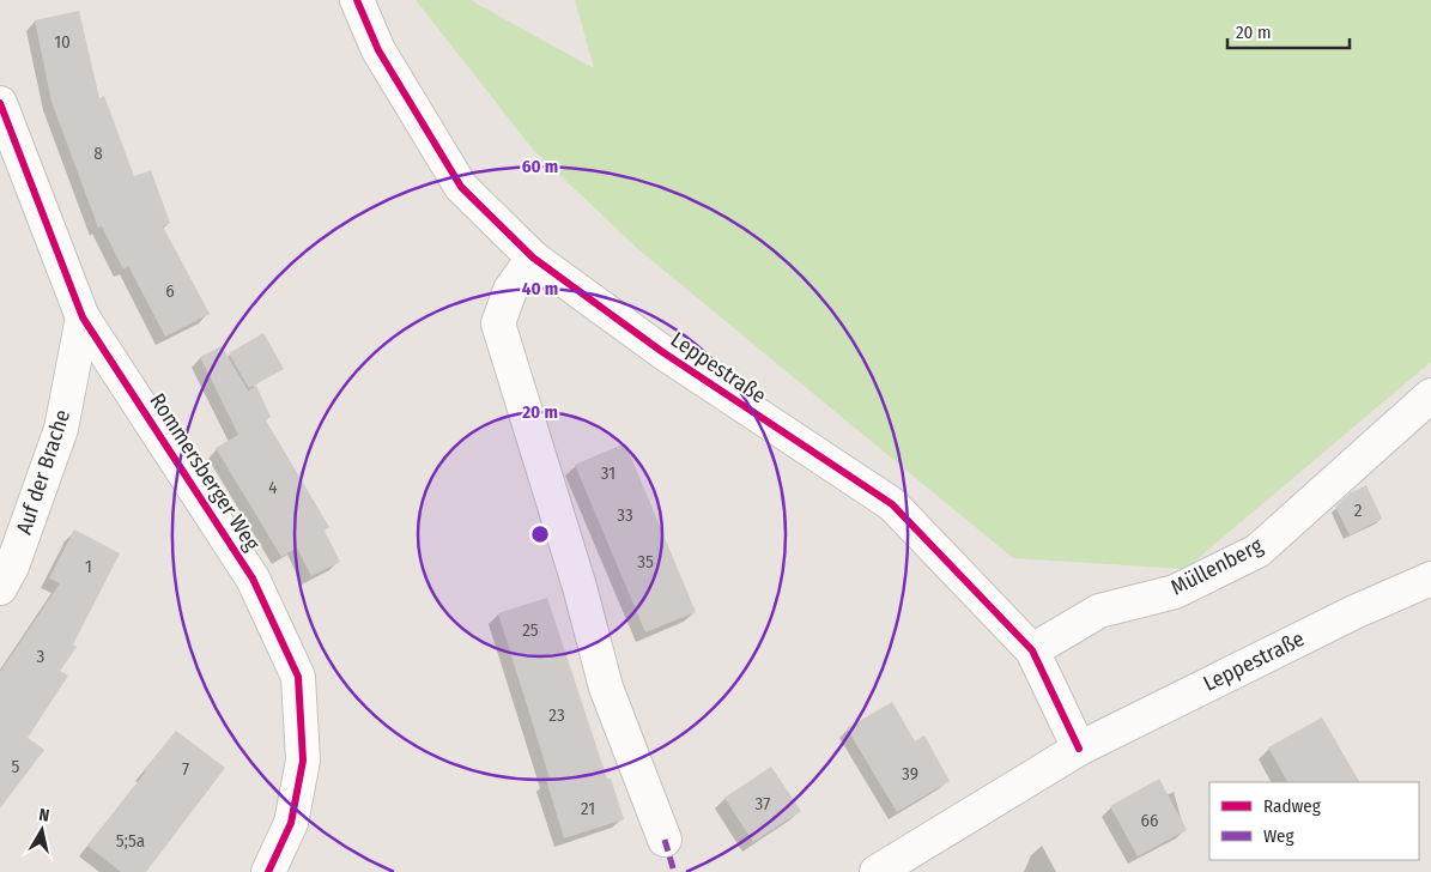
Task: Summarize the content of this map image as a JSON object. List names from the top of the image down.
{
  "streets": {
    "street": [
      "Leppestraße",
      "Auf der Brache",
      "Rommersberger Weg",
      "Müllenberg"
    ]
  },
  "crossings": [
    ["Leppestraße", "Müllenberg"],
    ["Auf der Brache", "Rommersberger Weg"]
  ],
  "house_numbers": [
    "10",
    "8",
    "6",
    "31",
    "4",
    "2",
    "33",
    "35",
    "1",
    "25",
    "3",
    "23",
    "5",
    "7",
    "39",
    "37",
    "21",
    "66",
    "5;5a"
  ],
  "legend": ["Radweg", "Weg"],
  "scale_bar": "20 m",
  "north": "top",
  "rings": ["60 m", "40 m", "20 m"]
}
